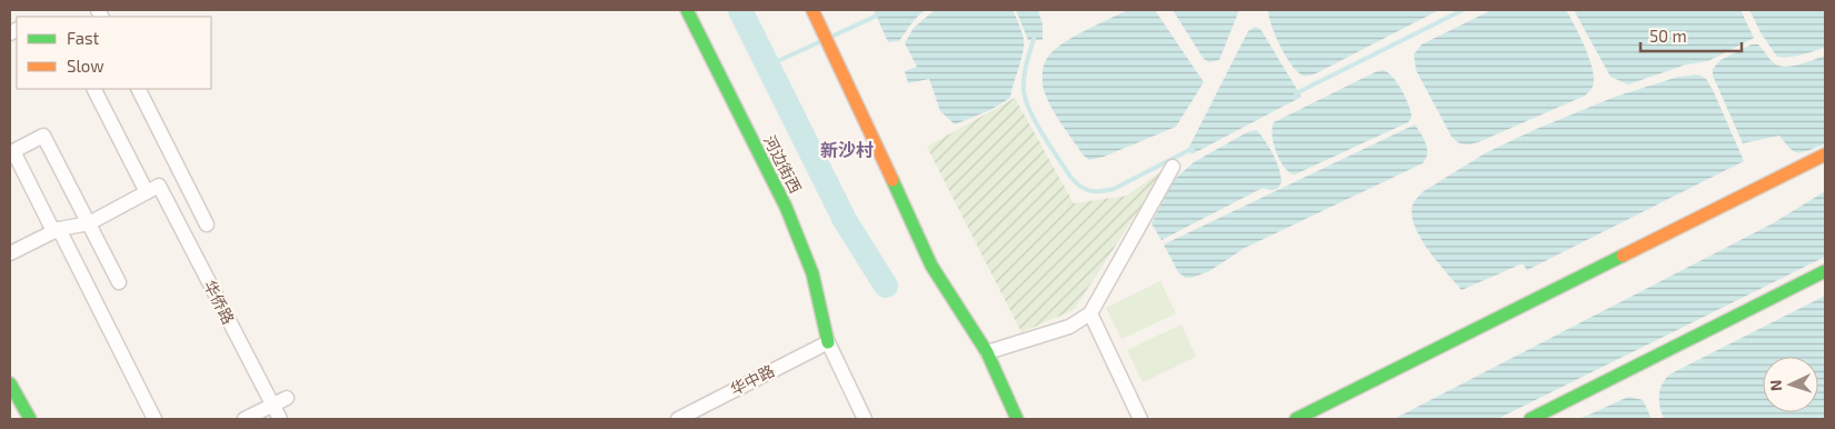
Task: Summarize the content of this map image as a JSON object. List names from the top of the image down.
{
  "streets": {
    "main road": ["河边街西"],
    "street": ["华侨路", "华中路"]
  },
  "crossings": [
    ["河边街西", "华中路"]
  ],
  "districts": ["新沙村"],
  "legend": ["Fast", "Slow"],
  "scale_bar": "50 m",
  "north": "left"
}
